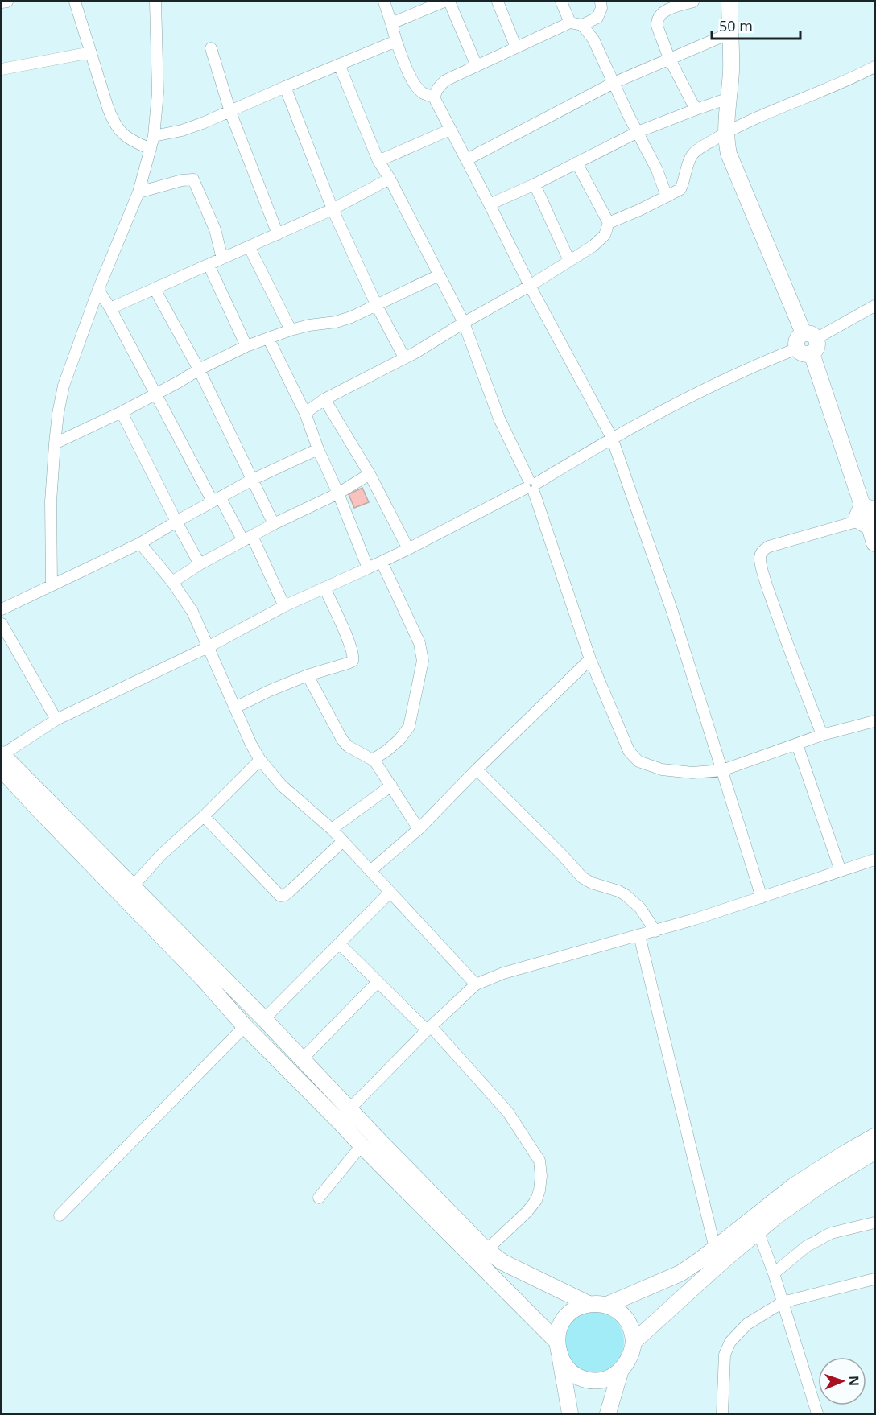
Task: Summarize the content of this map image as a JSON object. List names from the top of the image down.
{
  "scale_bar": "50 m",
  "north": "right"
}
